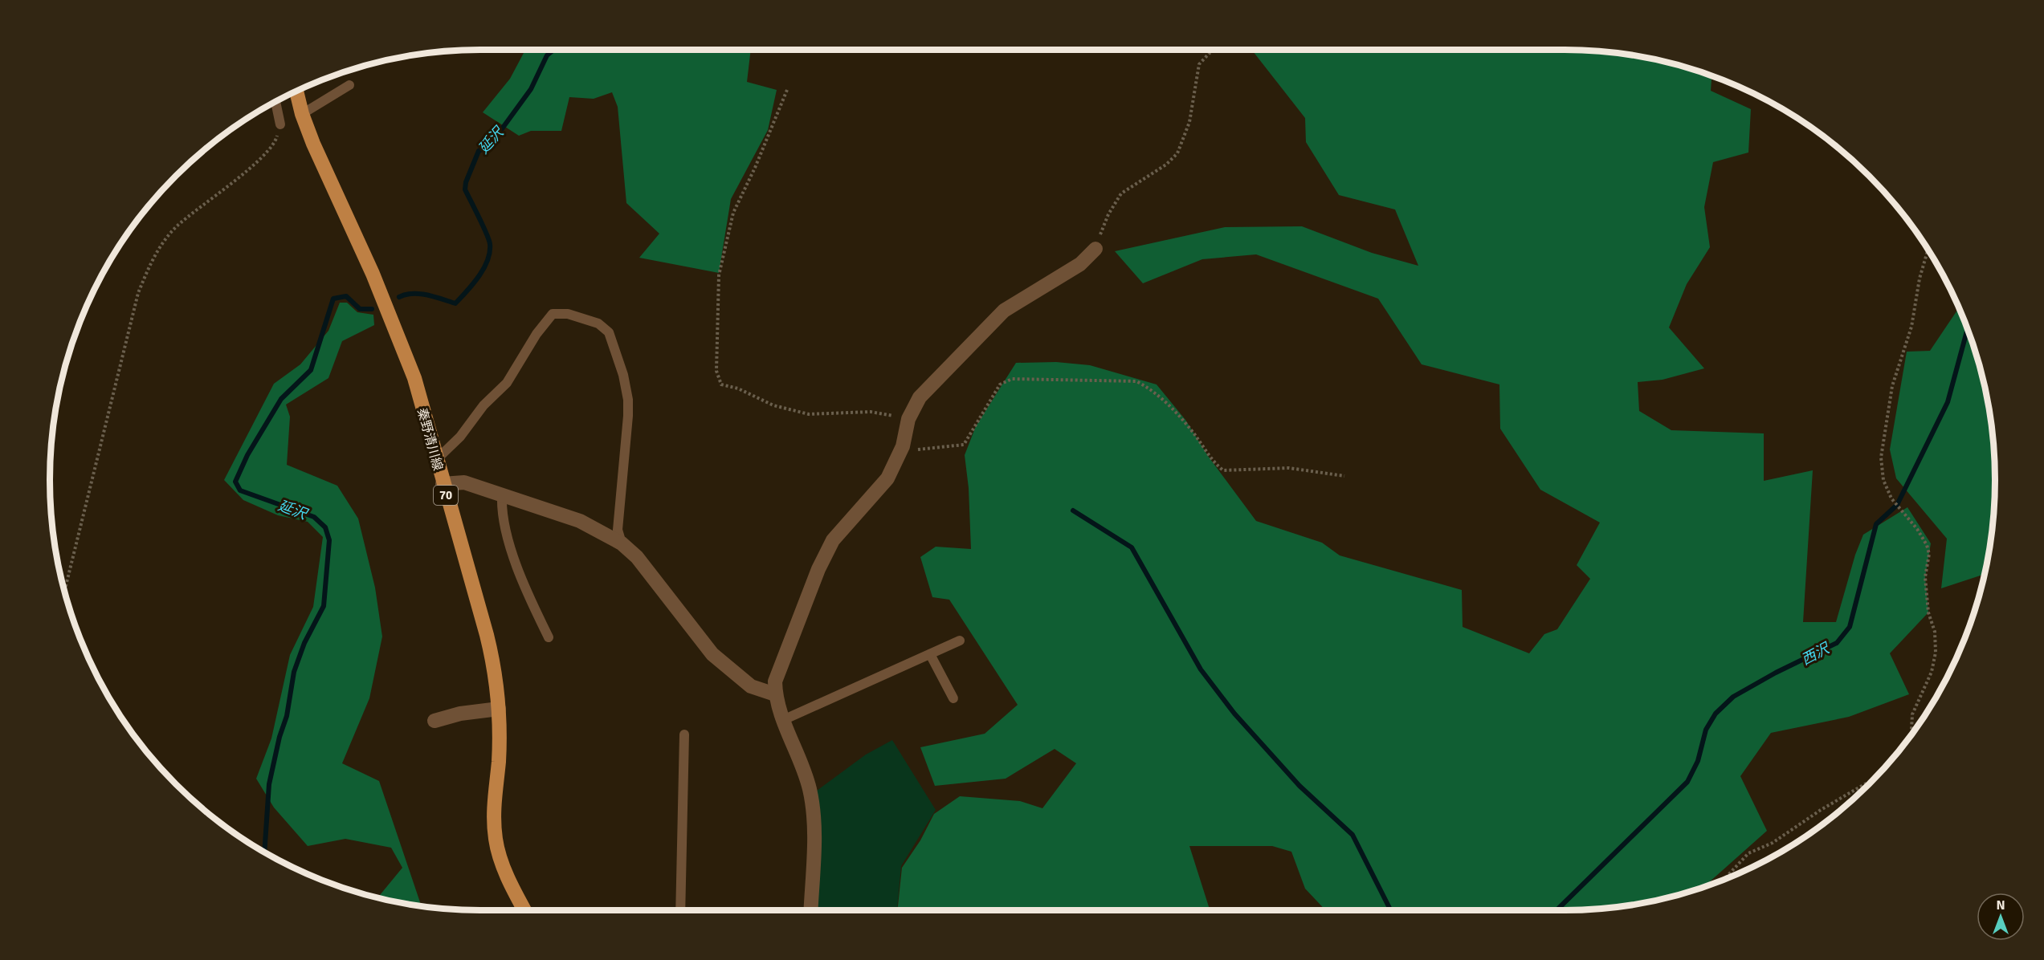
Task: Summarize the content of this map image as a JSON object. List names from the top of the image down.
{
  "streets": {
    "main road": ["秦野清川線", "70"]
  },
  "water": ["延沢", "西沢"],
  "north": "top"
}
